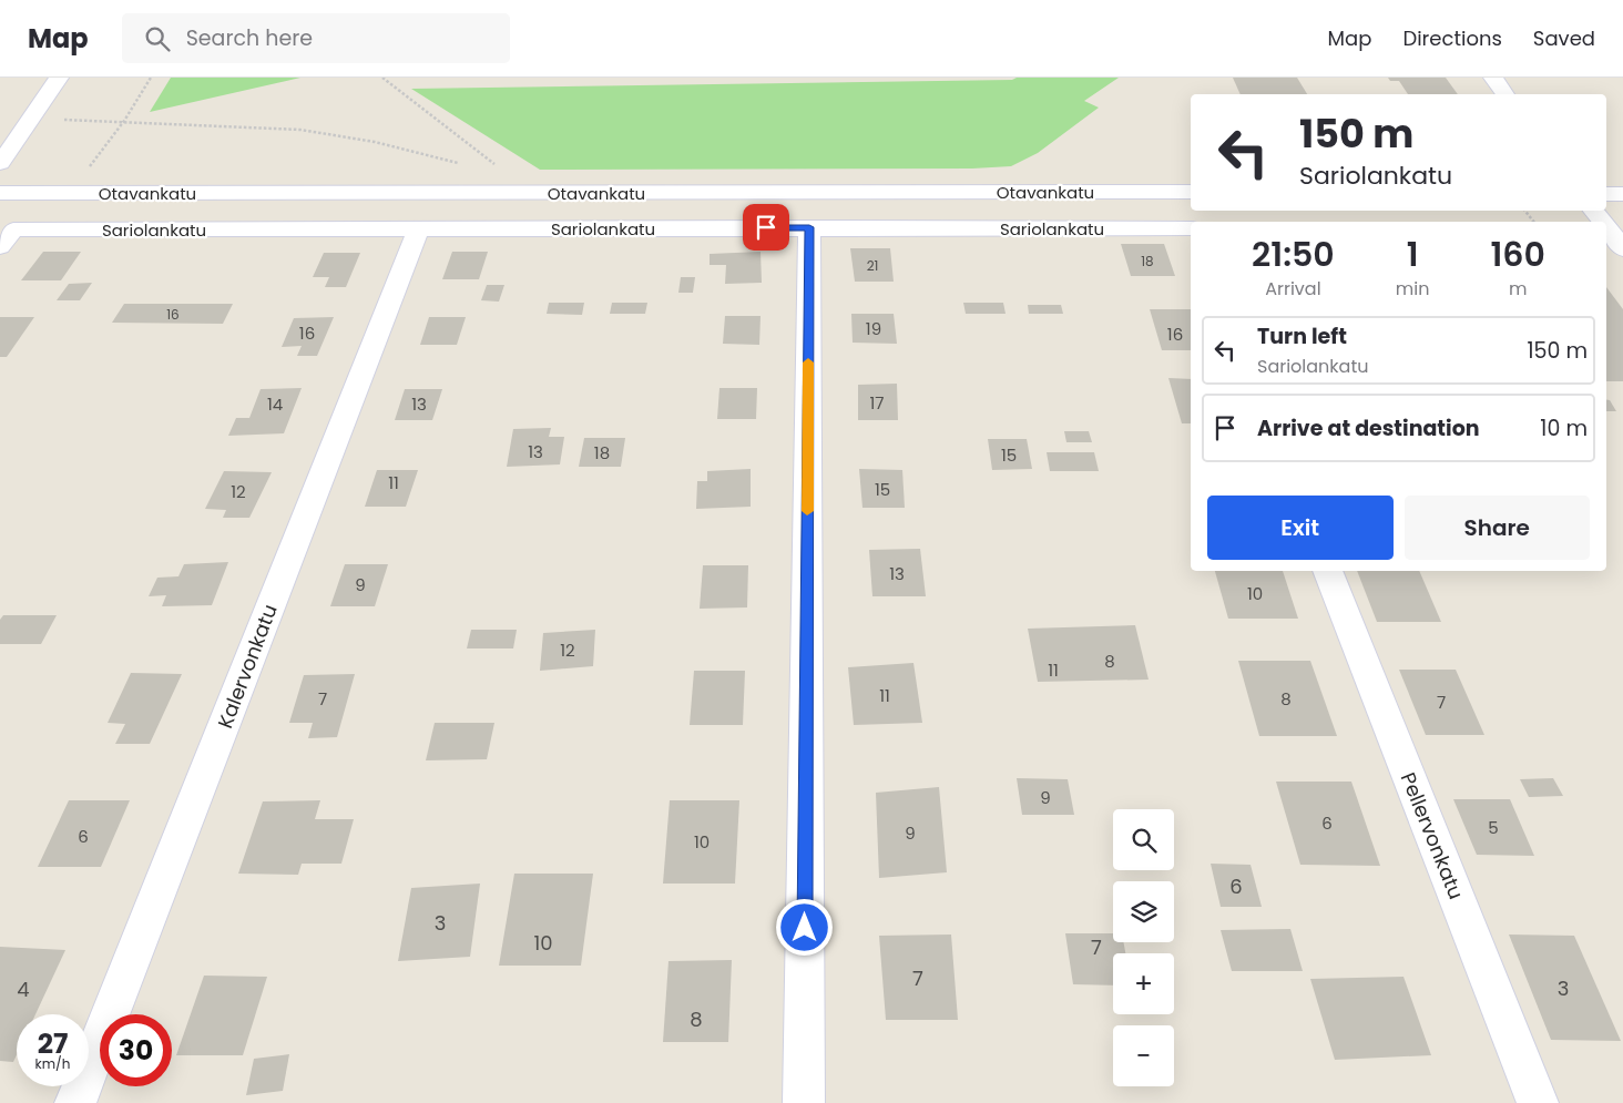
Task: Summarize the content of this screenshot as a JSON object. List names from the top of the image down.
{
  "streets": {
    "street": [
      "Otavankatu",
      "Sariolankatu",
      "Kalervonkatu",
      "Pellervonkatu"
    ]
  },
  "crossings": [
    ["Sariolankatu", "Kalervonkatu"]
  ],
  "house_numbers": [
    "18",
    "21",
    "16",
    "19",
    "16",
    "16",
    "17",
    "14",
    "13",
    "13",
    "18",
    "15",
    "11",
    "15",
    "12",
    "13",
    "9",
    "10",
    "12",
    "8",
    "11",
    "11",
    "7",
    "8",
    "7",
    "9",
    "6",
    "5",
    "9",
    "6",
    "10",
    "6",
    "3",
    "10",
    "7",
    "7",
    "3",
    "4",
    "8"
  ],
  "page": {
    "header": "Map",
    "search": "Search here",
    "nav": ["Map", "Directions", "Saved"],
    "turn": ["150 m", "Sariolankatu"],
    "eta": [
      "21:50",
      "Arrival",
      "1",
      "min",
      "160",
      "m"
    ],
    "list": [
      {
        "name": "Turn left",
        "note": "Sariolankatu",
        "value": "150 m"
      },
      {
        "name": "Arrive at destination",
        "value": "10 m"
      }
    ],
    "buttons": ["Exit", "Share"],
    "map_buttons": ["+", "−"],
    "speed": "27 km/h",
    "limit": "30"
  }
}
